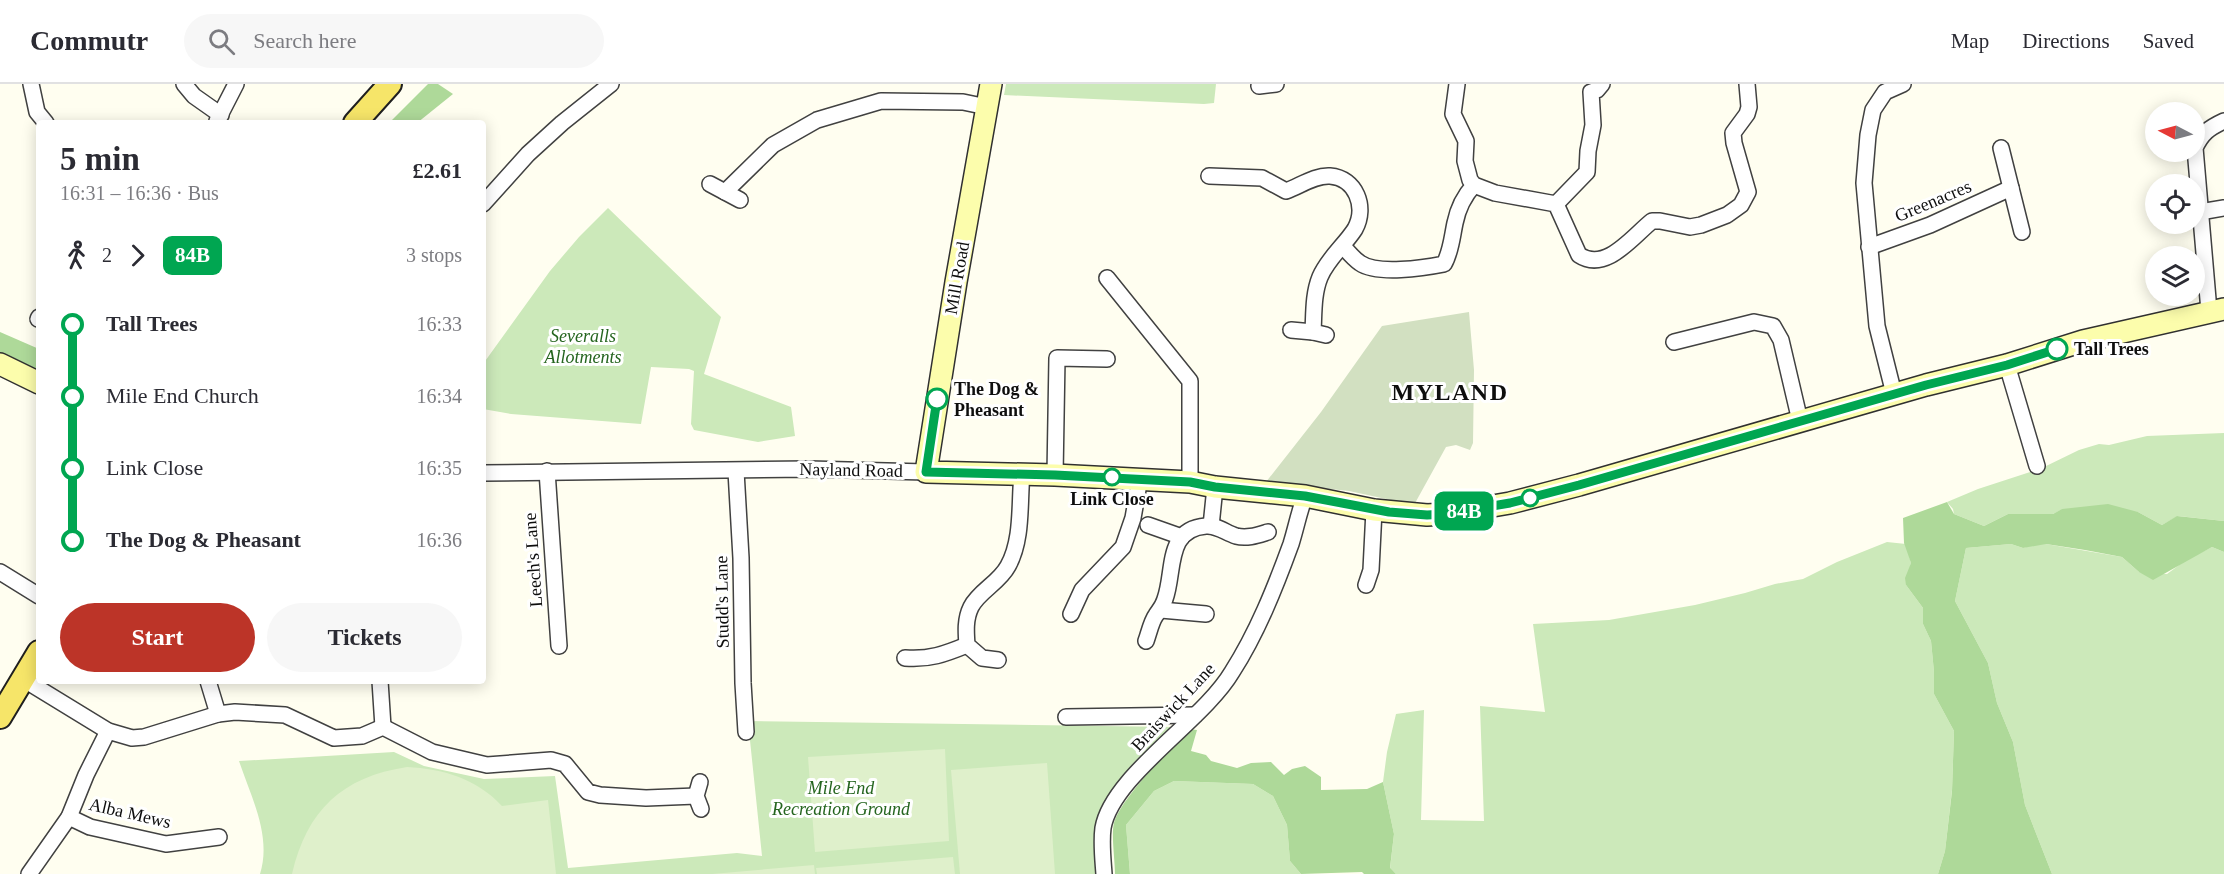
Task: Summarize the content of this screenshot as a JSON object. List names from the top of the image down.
{
  "streets": {
    "street": [
      "Greenacres",
      "Mill Road",
      "Nayland Road",
      "Leech's Lane",
      "Studd's Lane",
      "Braiswick Lane",
      "Alba Mews"
    ]
  },
  "crossings": [
    ["Mill Road", "Nayland Road"],
    ["Nayland Road", "Leech's Lane"],
    ["Nayland Road", "Studd's Lane"],
    ["Nayland Road", "Braiswick Lane"]
  ],
  "districts": ["MYLAND"],
  "parks": ["Severalls Allotments", "Mile End Recreation Ground"],
  "places": ["Tall Trees", "The Dog & Pheasant", "Link Close"],
  "lines": ["bus line 84B"],
  "north": "left",
  "page": {
    "header": "Commutr",
    "search": "Search here",
    "nav": ["Map", "Directions", "Saved"],
    "on_map": "84B",
    "heading": ["5 min", "16:31 – 16:36 · Bus", "£2.61"],
    "legs": ["2", "84B", "3 stops"],
    "list": [
      {
        "name": "Tall Trees",
        "value": "16:33"
      },
      {
        "name": "Mile End Church",
        "value": "16:34"
      },
      {
        "name": "Link Close",
        "value": "16:35"
      },
      {
        "name": "The Dog & Pheasant",
        "value": "16:36"
      }
    ],
    "buttons": ["Start", "Tickets"]
  }
}
